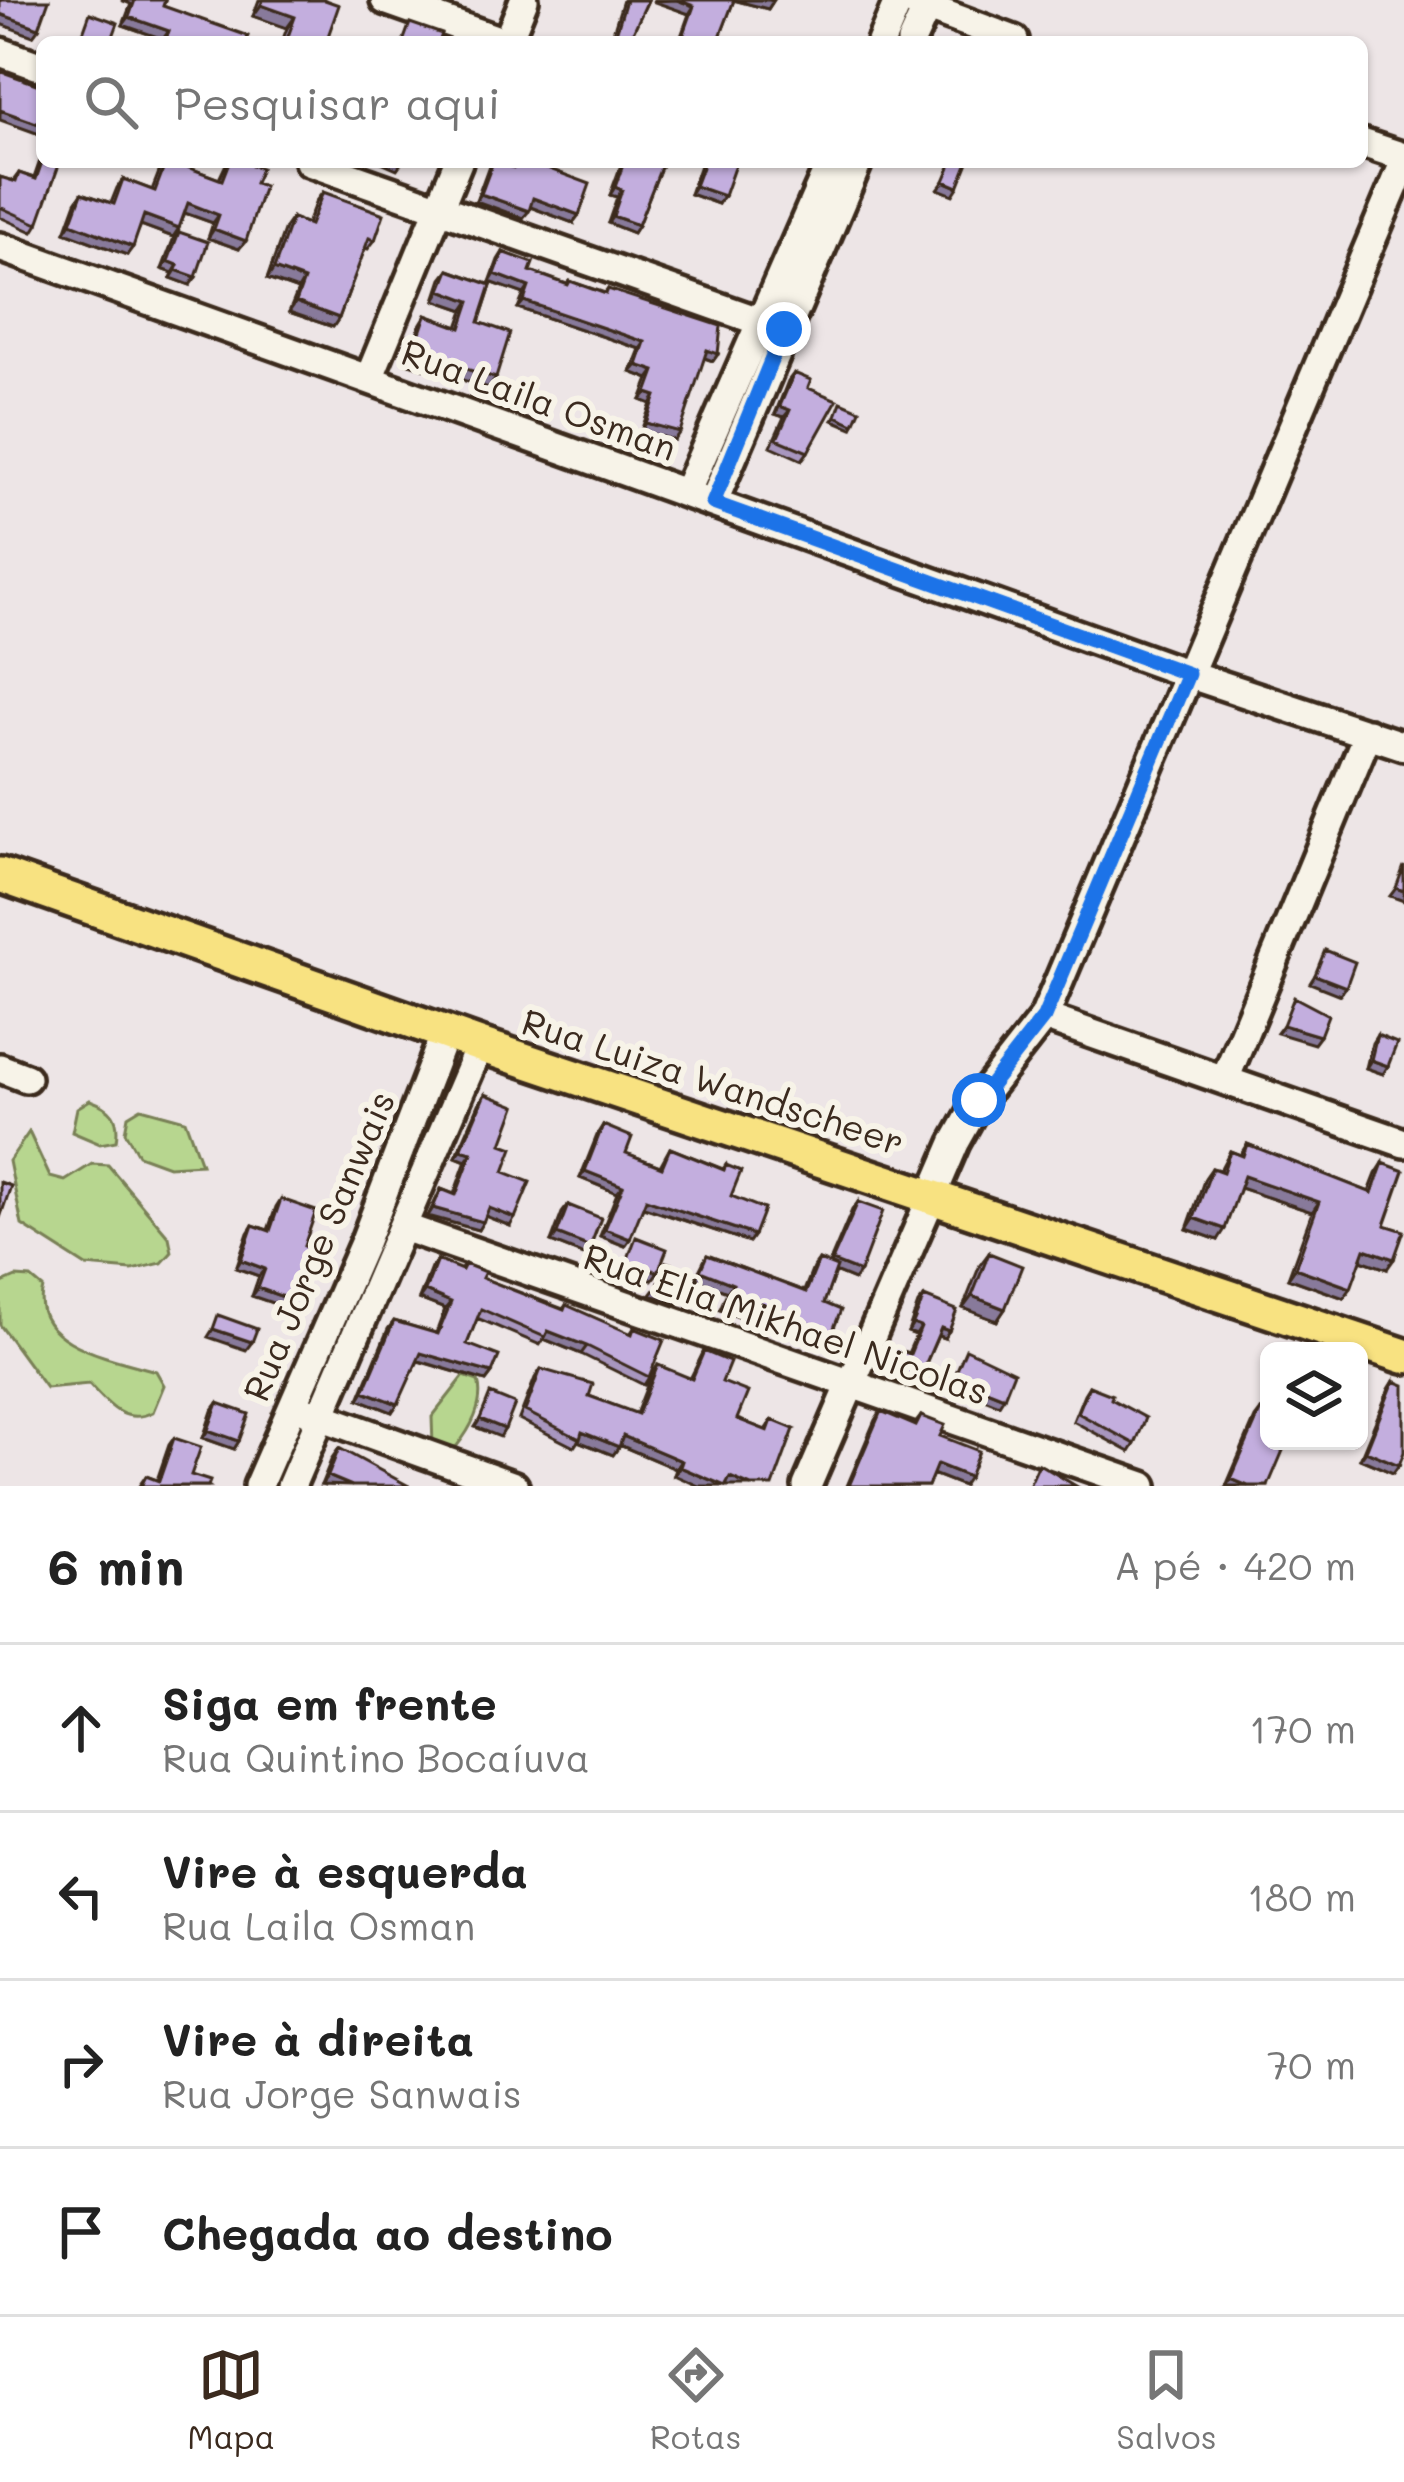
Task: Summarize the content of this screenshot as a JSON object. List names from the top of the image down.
{
  "streets": {
    "main road": ["Rua Luiza Wandscheer"],
    "street": ["Rua Laila Osman", "Rua Jorge Sanwais", "Rua Elia Mikhael Nicolas"]
  },
  "crossings": [
    ["Rua Luiza Wandscheer", "Rua Jorge Sanwais"],
    ["Rua Jorge Sanwais", "Rua Elia Mikhael Nicolas"]
  ],
  "page": {
    "search": "Pesquisar aqui",
    "heading": ["6 min", "A pé · 420 m"],
    "list": [
      ["Siga em frente", "Rua Quintino Bocaíuva", "170 m"],
      ["Vire à esquerda", "Rua Laila Osman", "180 m"],
      ["Vire à direita", "Rua Jorge Sanwais", "70 m"],
      "Chegada ao destino"
    ],
    "nav": ["Mapa", "Rotas", "Salvos"]
  }
}
